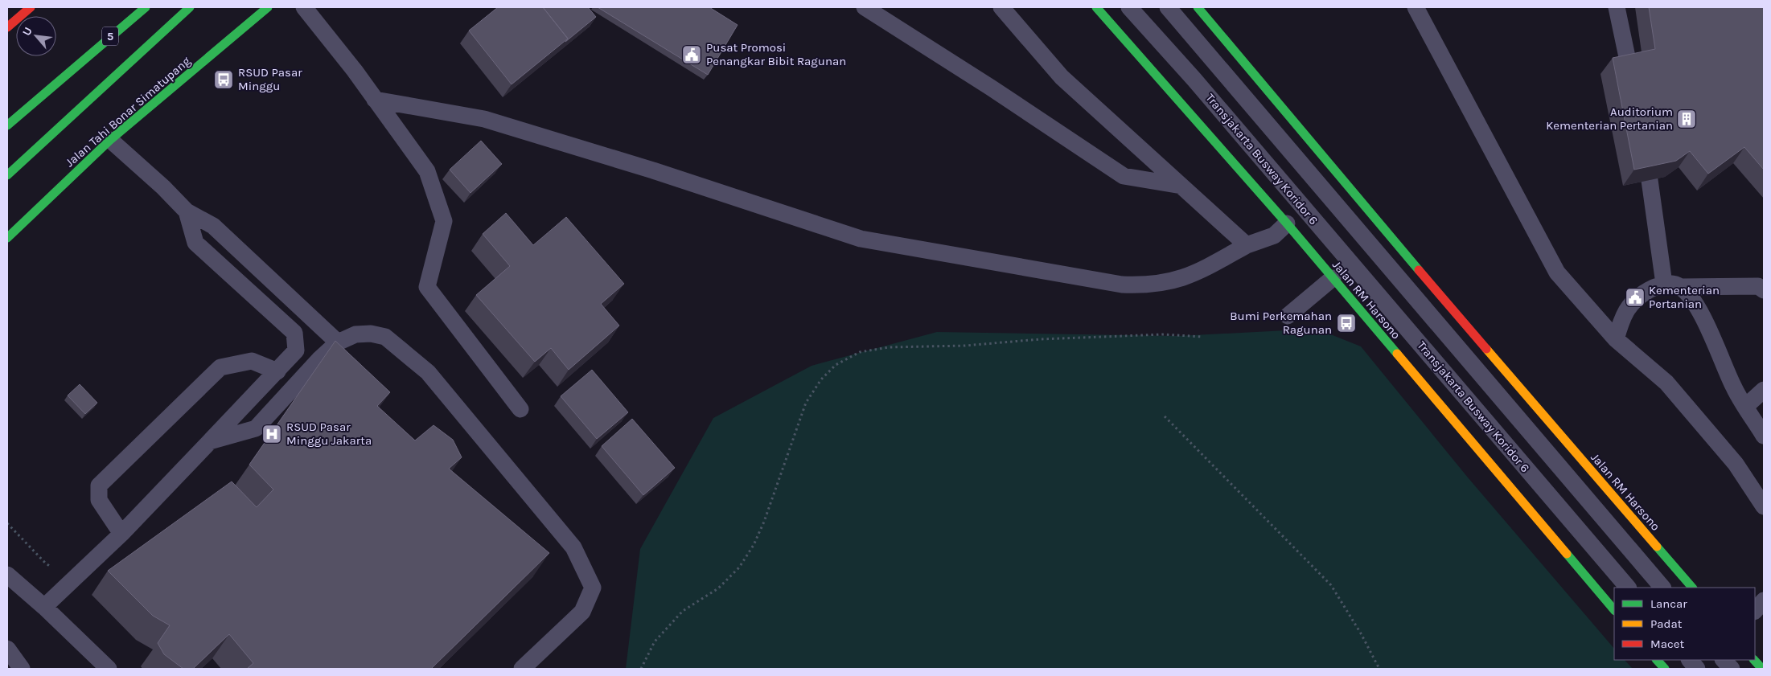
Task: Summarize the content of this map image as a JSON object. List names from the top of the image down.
{
  "streets": {
    "main road": ["5", "Jalan Tahi Bonar Simatupang", "Jalan RM Harsono"],
    "lane": ["Transjakarta Busway Koridor 6"]
  },
  "places": {
    "public building": ["Pusat Promosi Penangkar Bibit Ragunan", "Kementerian Pertanian"],
    "bus stop": ["RSUD Pasar Minggu", "Bumi Perkemahan Ragunan"],
    "building": ["Auditorium Kementerian Pertanian"],
    "hospital": ["RSUD Pasar Minggu Jakarta"]
  },
  "legend": ["Lancar", "Padat", "Macet"],
  "north": "top left"
}
